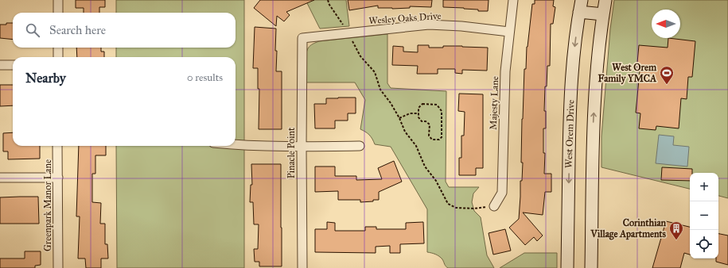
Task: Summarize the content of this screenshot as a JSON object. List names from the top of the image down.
{
  "streets": {
    "main road": ["West Orem Drive"],
    "street": [
      "Wesley Oaks Drive",
      "Majesty Lane",
      "Pinacle Point",
      "Greenpark Manor Lane"
    ]
  },
  "crossings": [
    ["Wesley Oaks Drive", "Majesty Lane"],
    ["Wesley Oaks Drive", "Pinacle Point"]
  ],
  "places": {
    "sports": ["West Orem Family YMCA"],
    "building": ["Corinthian Village Apartments"]
  },
  "north": "left",
  "page": {
    "search": "Search here",
    "heading": ["Nearby", "0 results"],
    "map_buttons": ["+", "−"]
  }
}
